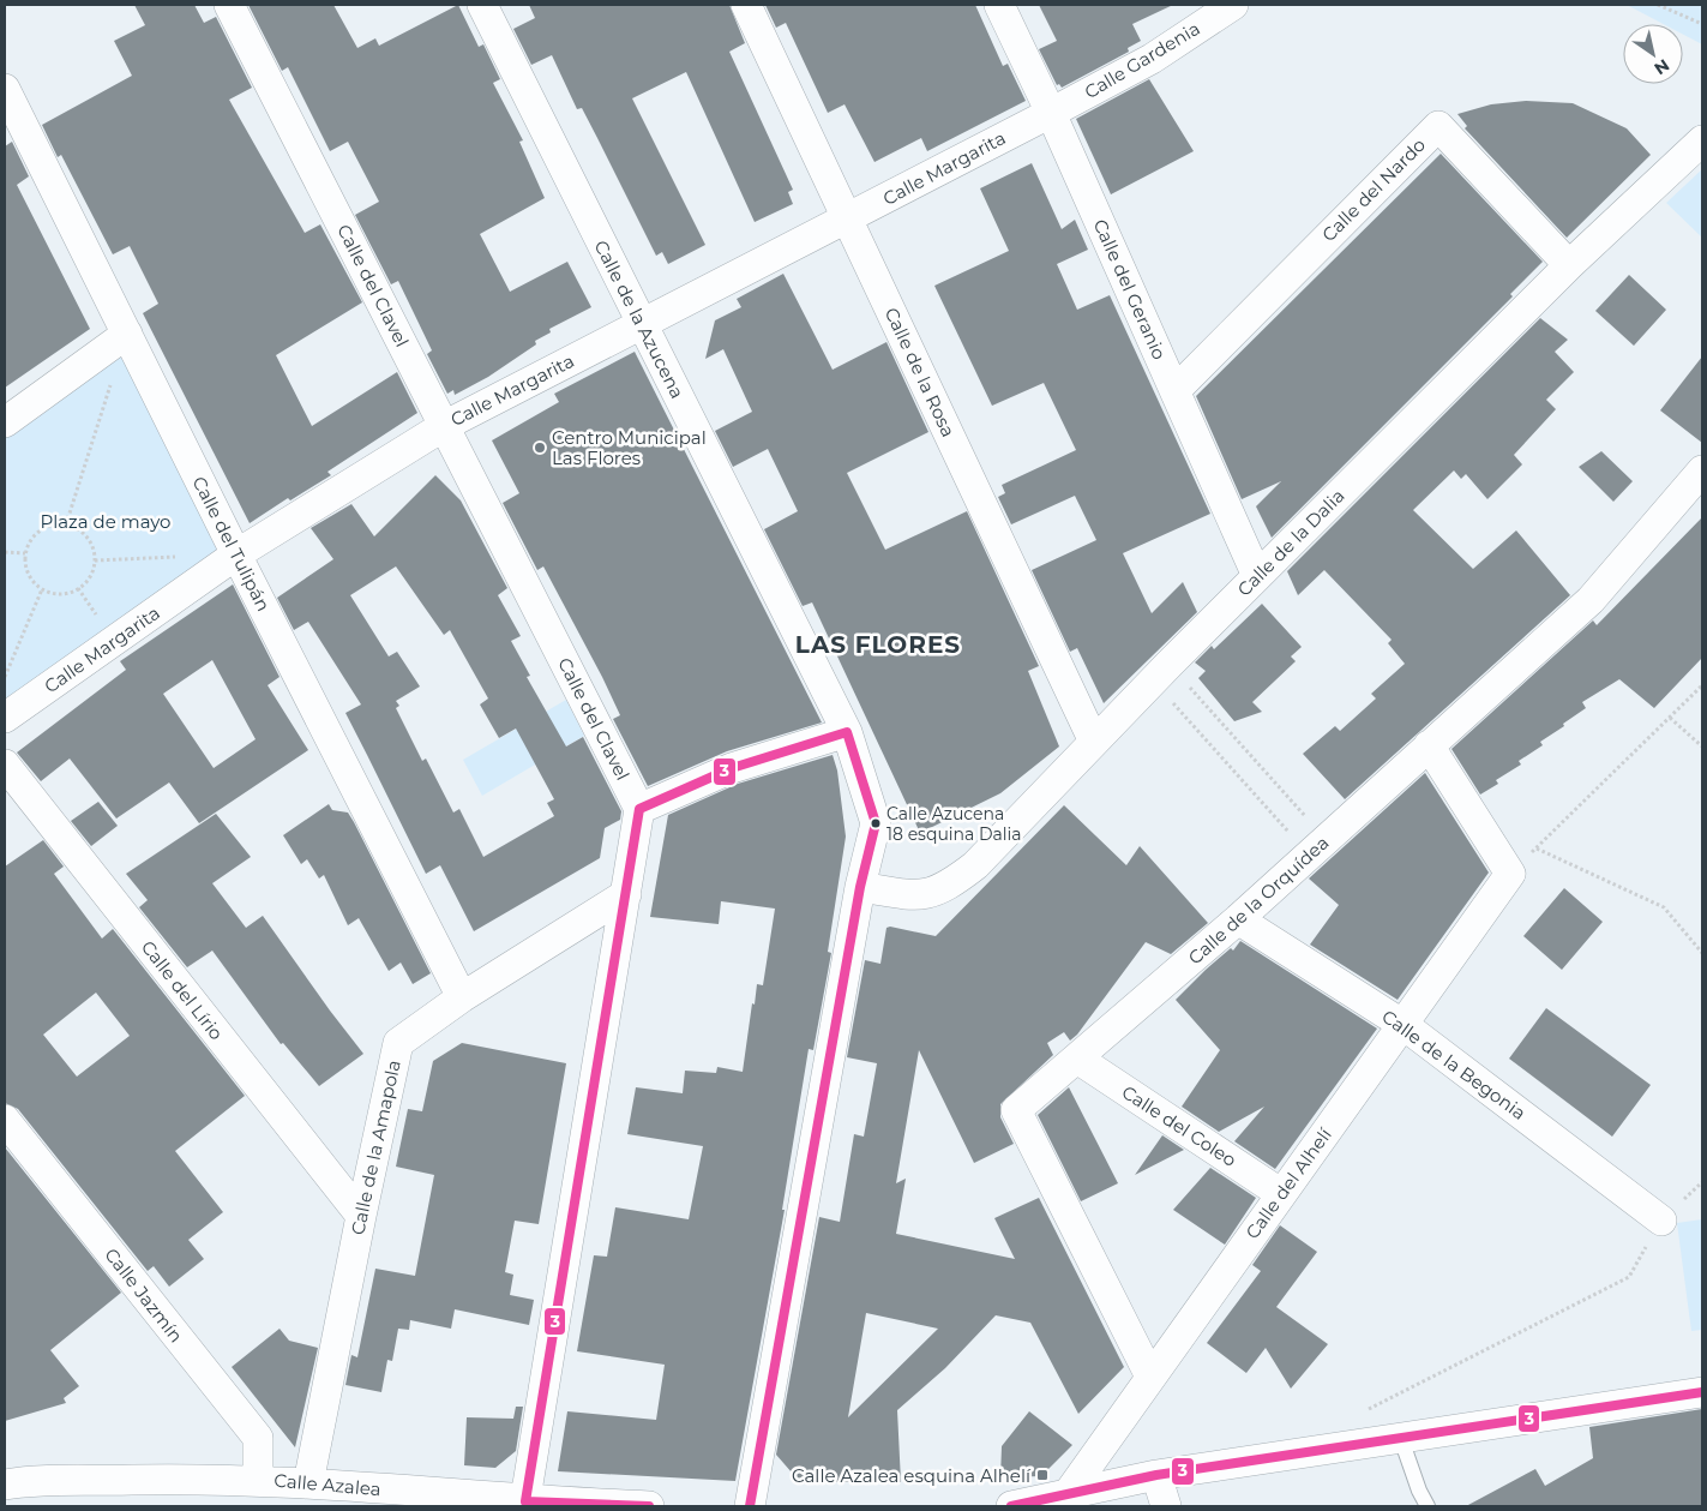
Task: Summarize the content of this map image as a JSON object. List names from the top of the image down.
{
  "streets": {
    "street": [
      "Calle Gardenia",
      "Calle Margarita",
      "Calle del Nardo",
      "Calle del Clavel",
      "Calle del Geranio",
      "Calle de la Azucena",
      "Calle de la Rosa",
      "Calle de la Dalia",
      "Calle del Tulipán",
      "Calle de la Orquídea",
      "Calle del Lírio",
      "Calle de la Begonia",
      "Calle del Coleo",
      "Calle de la Amapola",
      "Calle del Alhelí",
      "Calle Jazmín",
      "Calle Azalea"
    ]
  },
  "crossings": [
    ["Calle Gardenia", "Calle Margarita"],
    ["Calle Gardenia", "Calle del Geranio"],
    ["Calle Margarita", "Calle del Clavel"],
    ["Calle Margarita", "Calle del Geranio"],
    ["Calle Margarita", "Calle de la Azucena"],
    ["Calle Margarita", "Calle de la Rosa"],
    ["Calle Margarita", "Calle del Tulipán"],
    ["Calle del Nardo", "Calle del Geranio"],
    ["Calle del Nardo", "Calle de la Dalia"],
    ["Calle del Geranio", "Calle de la Dalia"],
    ["Calle de la Azucena", "Calle de la Dalia"],
    ["Calle de la Rosa", "Calle de la Dalia"],
    ["Calle del Tulipán", "Calle de la Amapola"],
    ["Calle de la Orquídea", "Calle de la Begonia"],
    ["Calle de la Orquídea", "Calle del Coleo"],
    ["Calle de la Orquídea", "Calle del Alhelí"],
    ["Calle del Lírio", "Calle de la Amapola"],
    ["Calle de la Begonia", "Calle del Alhelí"],
    ["Calle del Coleo", "Calle del Alhelí"],
    ["Calle de la Amapola", "Calle Azalea"],
    ["Calle Jazmín", "Calle Azalea"]
  ],
  "districts": ["LAS FLORES"],
  "parks": ["Plaza de mayo"],
  "places": {
    "other": ["Centro Municipal Las Flores", "Calle Azucena 18 esquina Dalia"],
    "transit": ["Calle Azalea esquina Alhelí"]
  },
  "lines": ["transit line 3"],
  "north": "bottom right"
}
